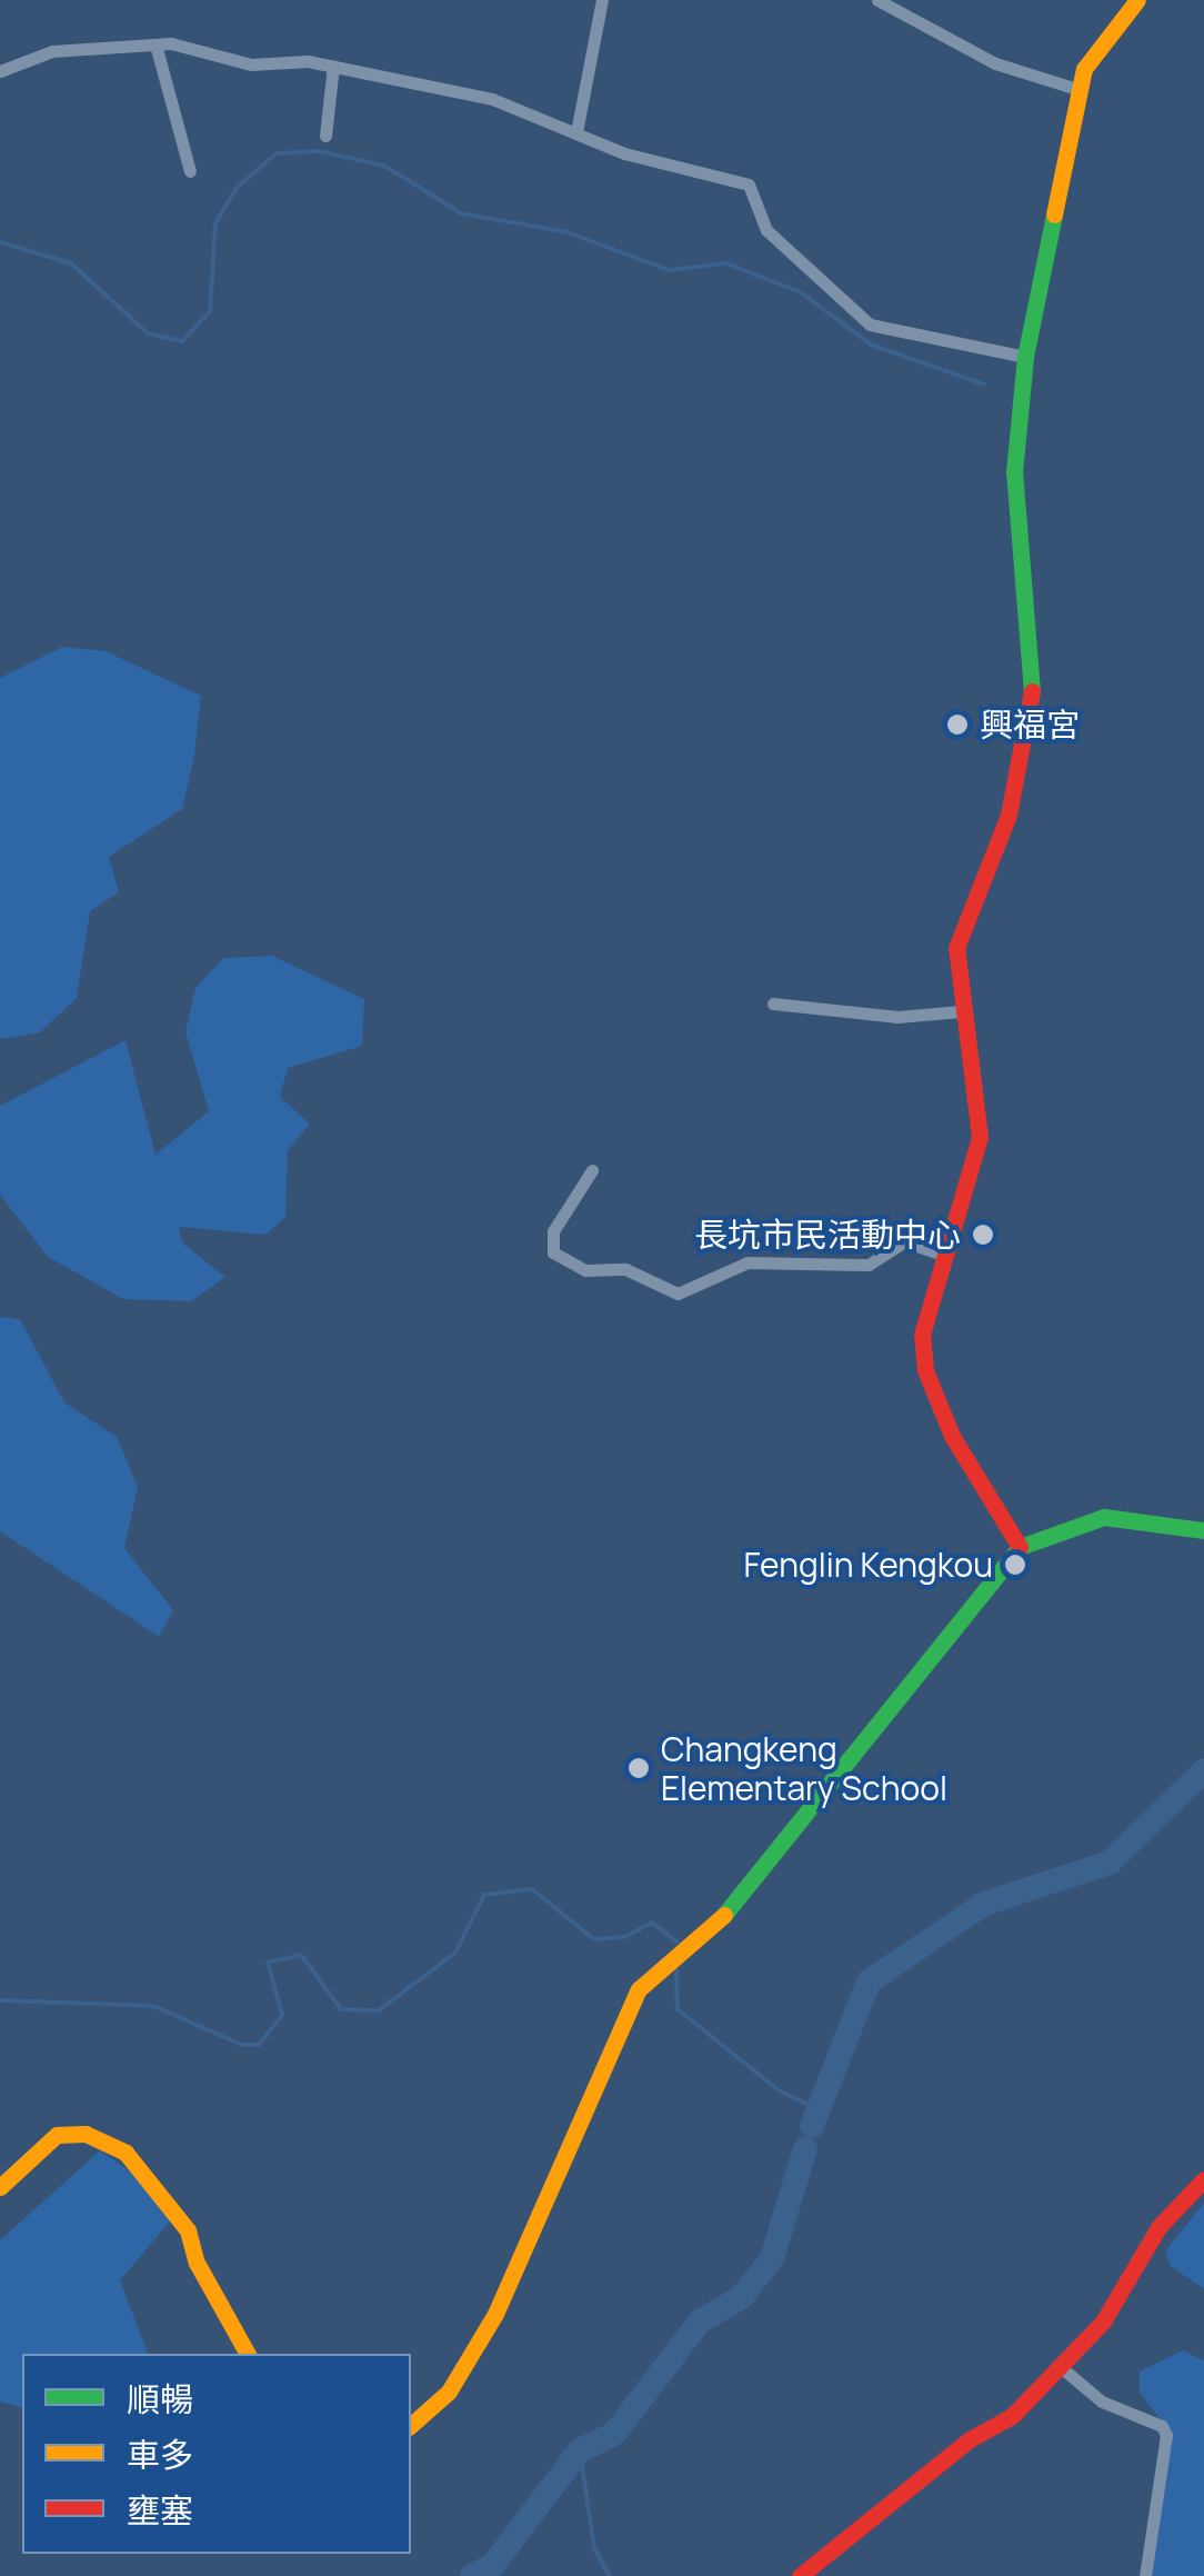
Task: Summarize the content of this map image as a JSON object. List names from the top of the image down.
{
  "places": [
    "興福宮",
    "長坑市民活動中心",
    "Fenglin Kengkou",
    "Changkeng Elementary School"
  ],
  "legend": ["順暢", "車多", "壅塞"]
}
